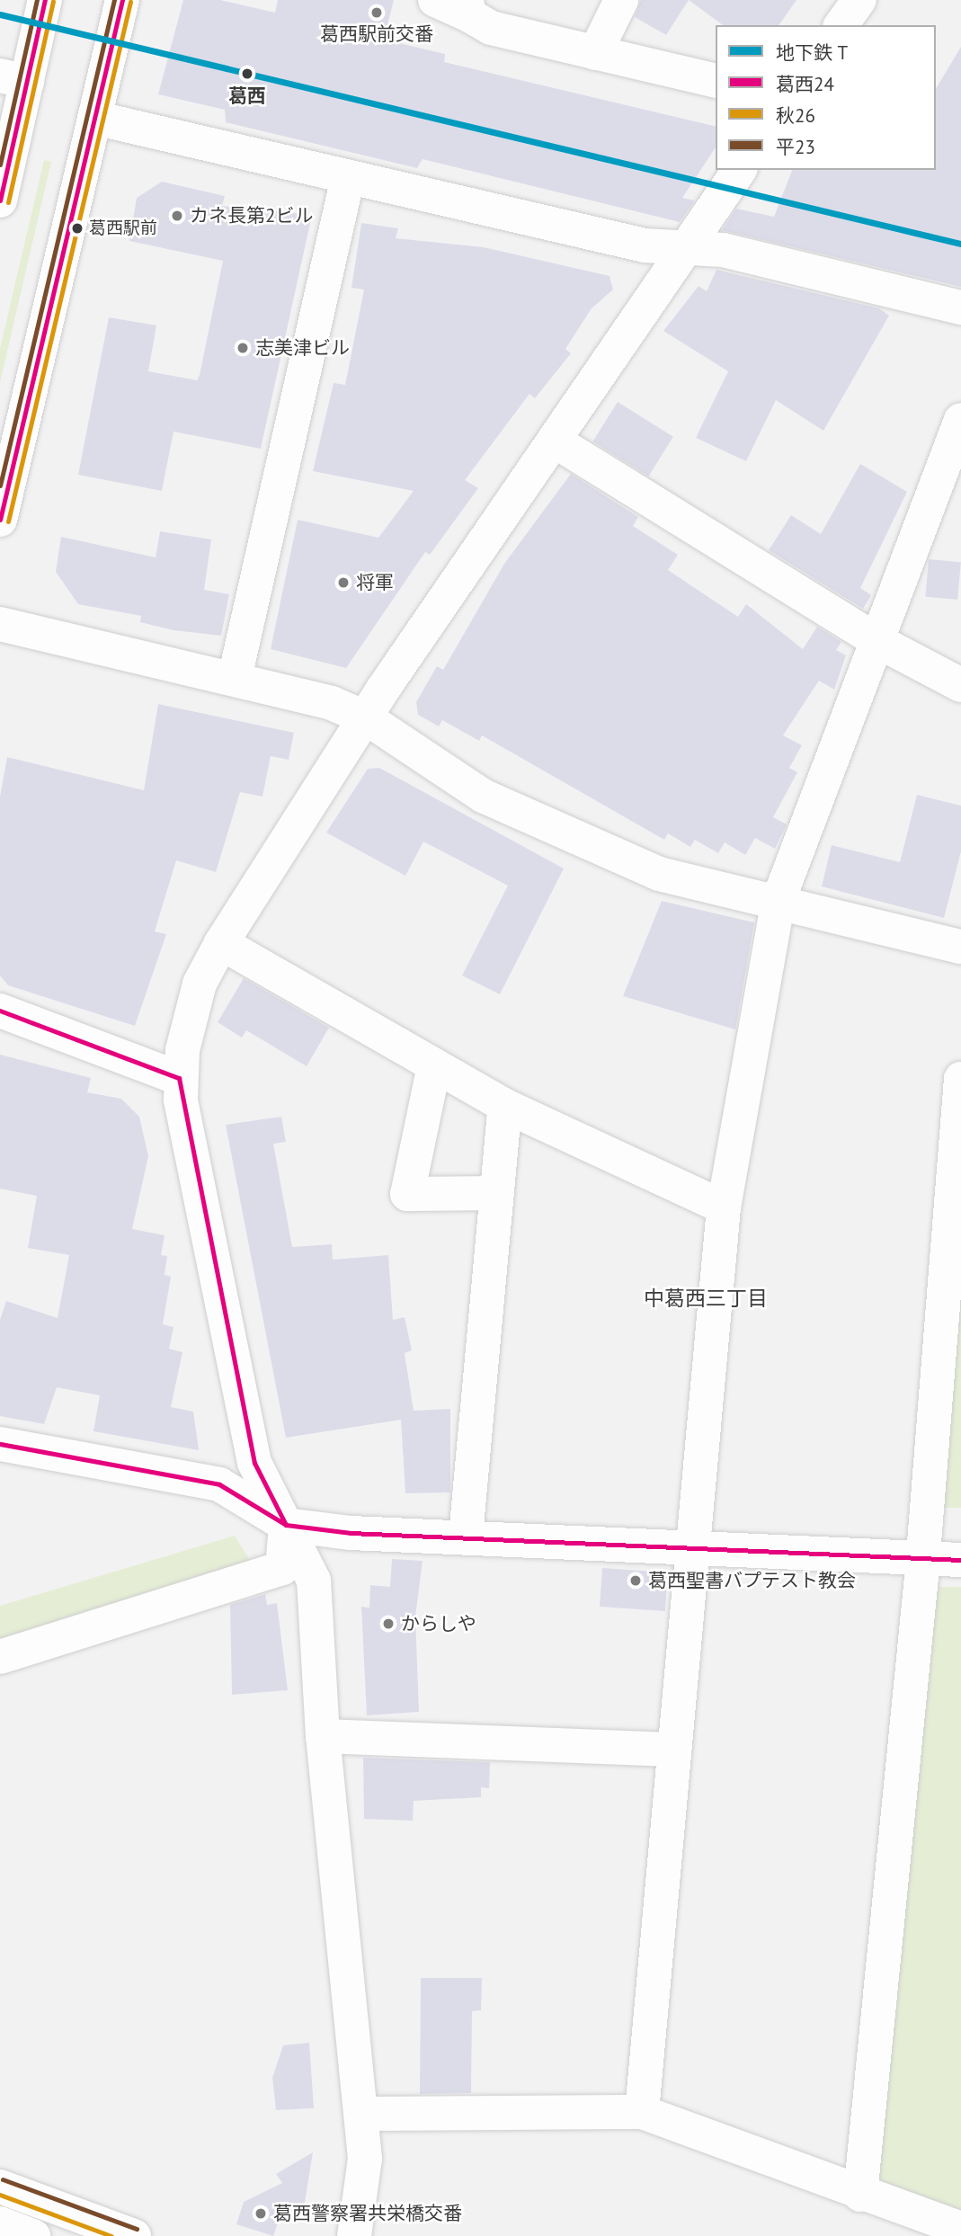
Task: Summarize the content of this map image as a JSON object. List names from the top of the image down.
{
  "districts": ["中葛西三丁目"],
  "places": [
    "葛西駅前交番",
    "葛西",
    "カネ長第2ビル",
    "葛西駅前",
    "志美津ビル",
    "将軍",
    "葛西聖書バプテスト教会",
    "からしや",
    "葛西警察署共栄橋交番"
  ],
  "lines": [
    "transit line 葛西24",
    "transit line 平23",
    "transit line 秋26",
    "metro line T"
  ],
  "legend": [
    "地下鉄 T",
    "葛西24",
    "秋26",
    "平23"
  ]
}
